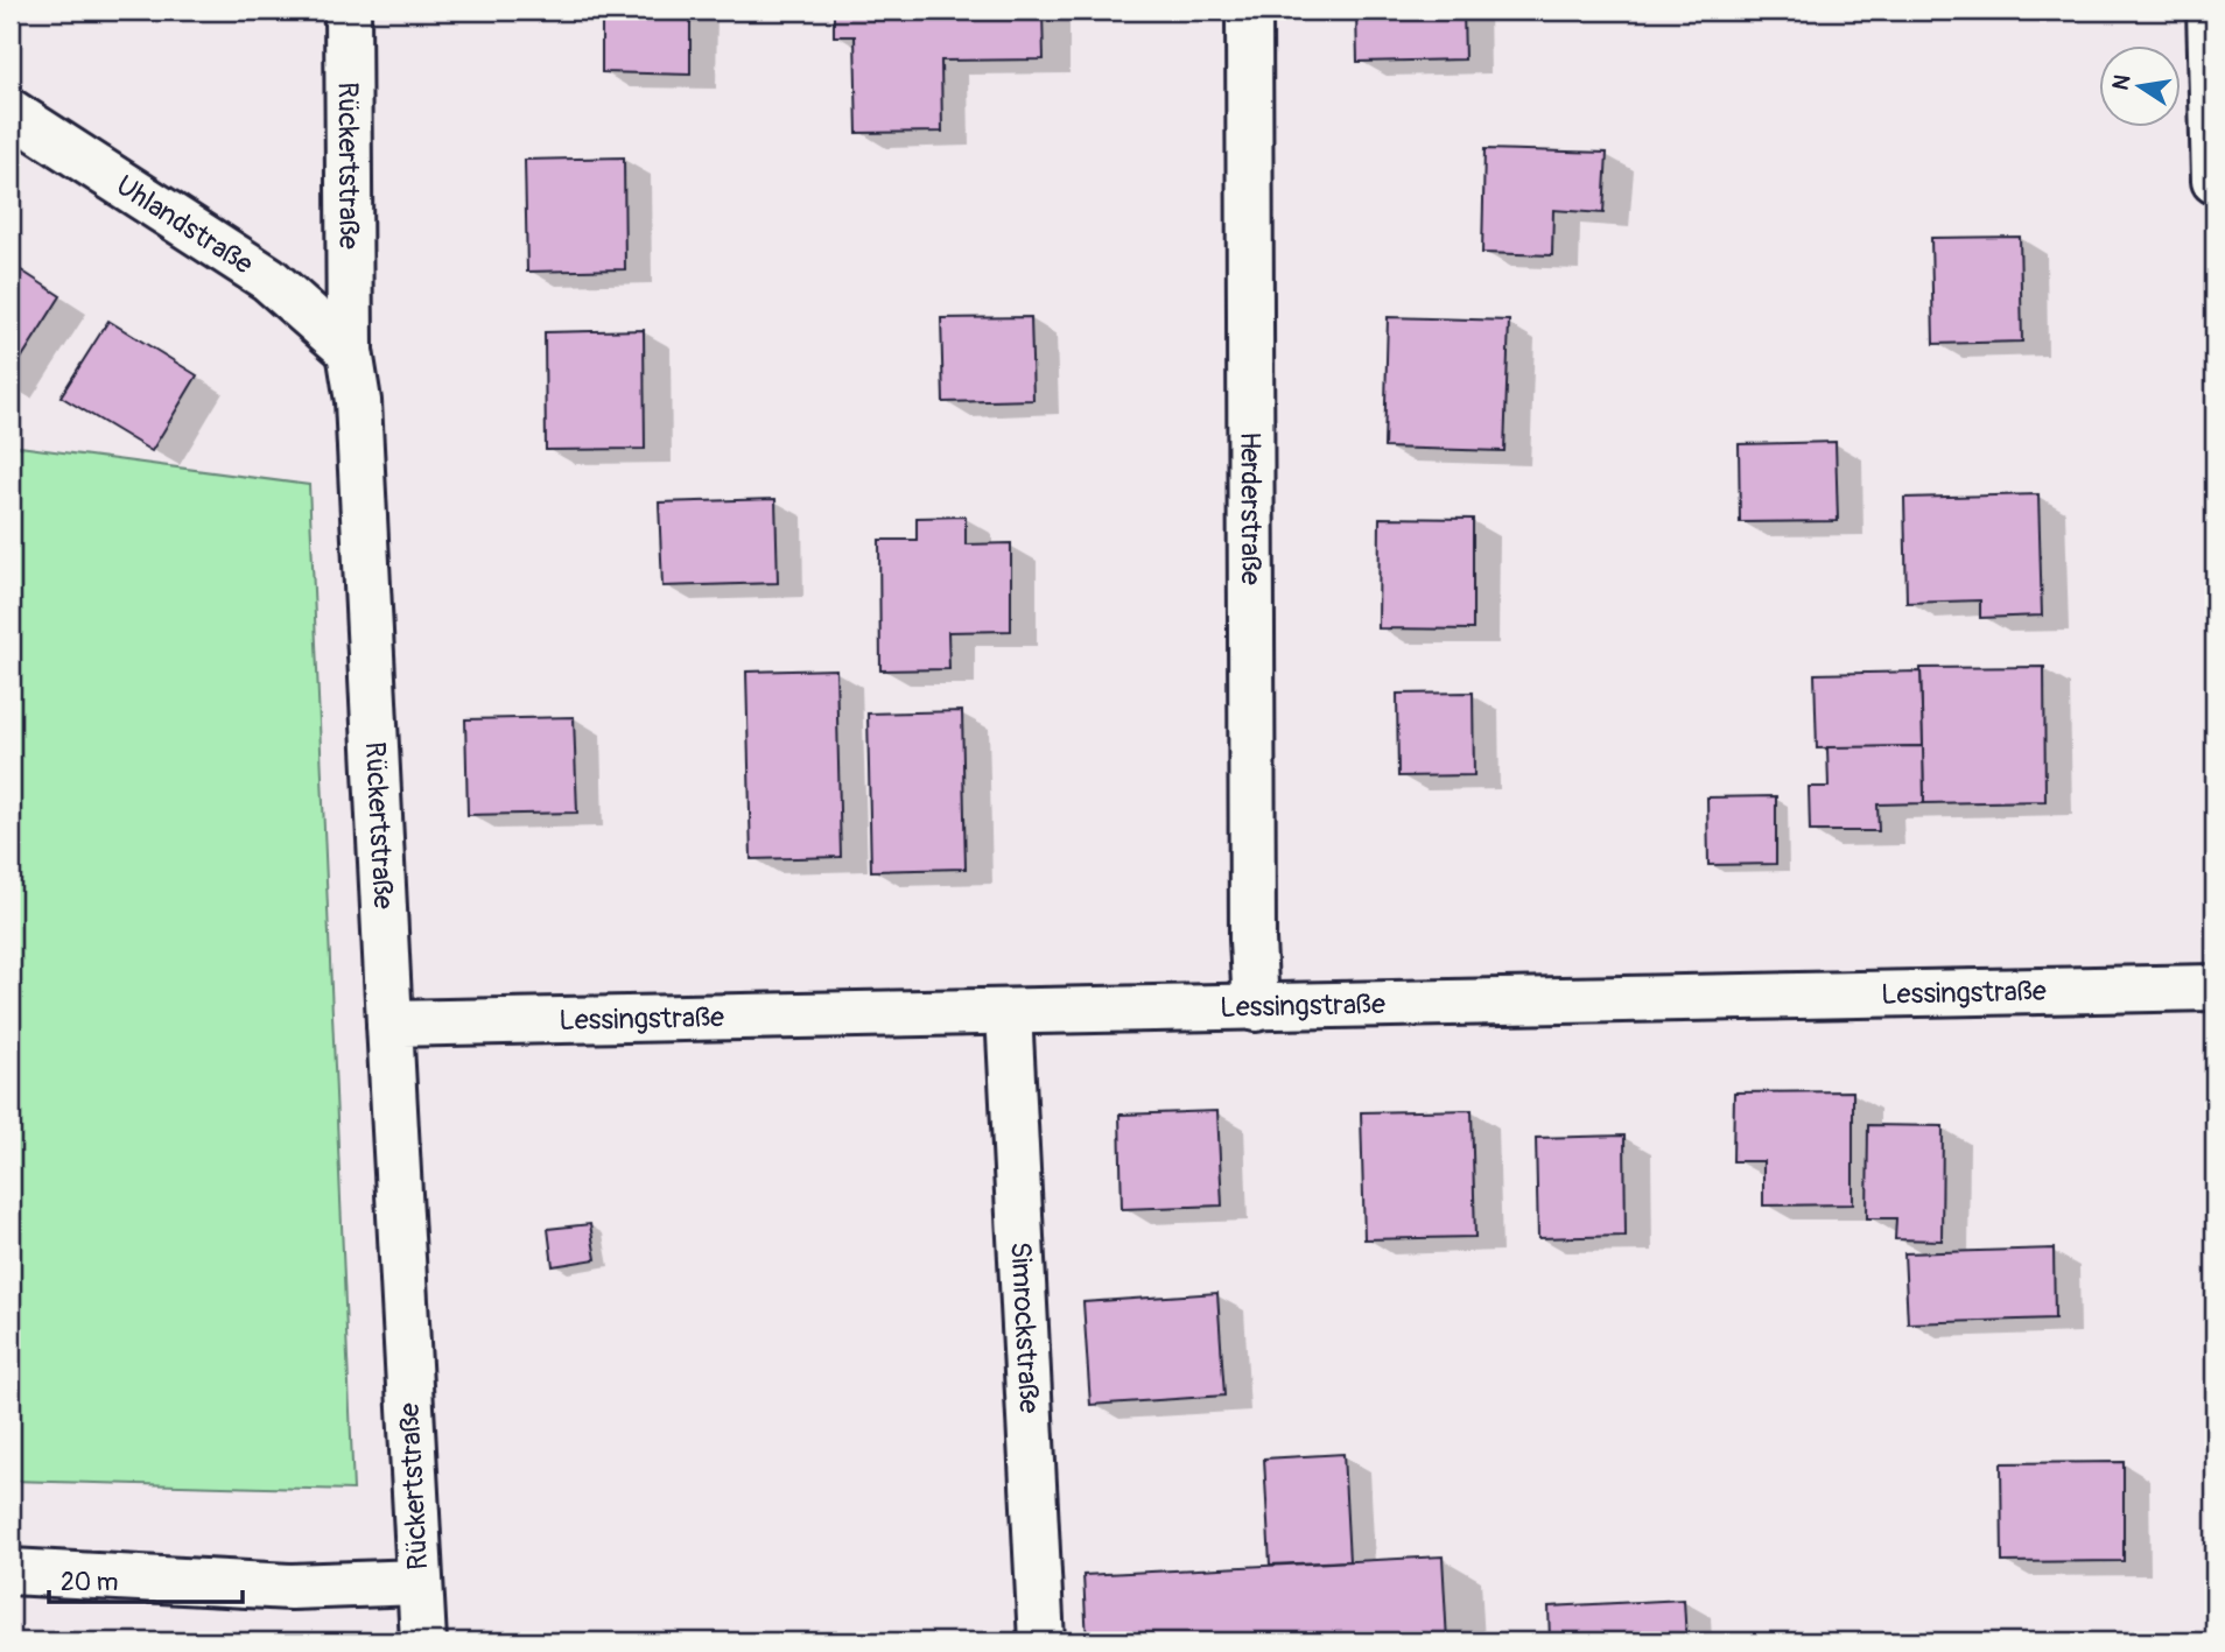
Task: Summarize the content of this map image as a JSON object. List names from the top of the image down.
{
  "streets": {
    "street": [
      "Rückertstraße",
      "Uhlandstraße",
      "Herderstraße",
      "Lessingstraße",
      "Simrockstraße"
    ]
  },
  "crossings": [
    ["Rückertstraße", "Uhlandstraße"],
    ["Rückertstraße", "Lessingstraße"],
    ["Herderstraße", "Lessingstraße"],
    ["Lessingstraße", "Simrockstraße"]
  ],
  "scale_bar": "20 m",
  "north": "left"
}
